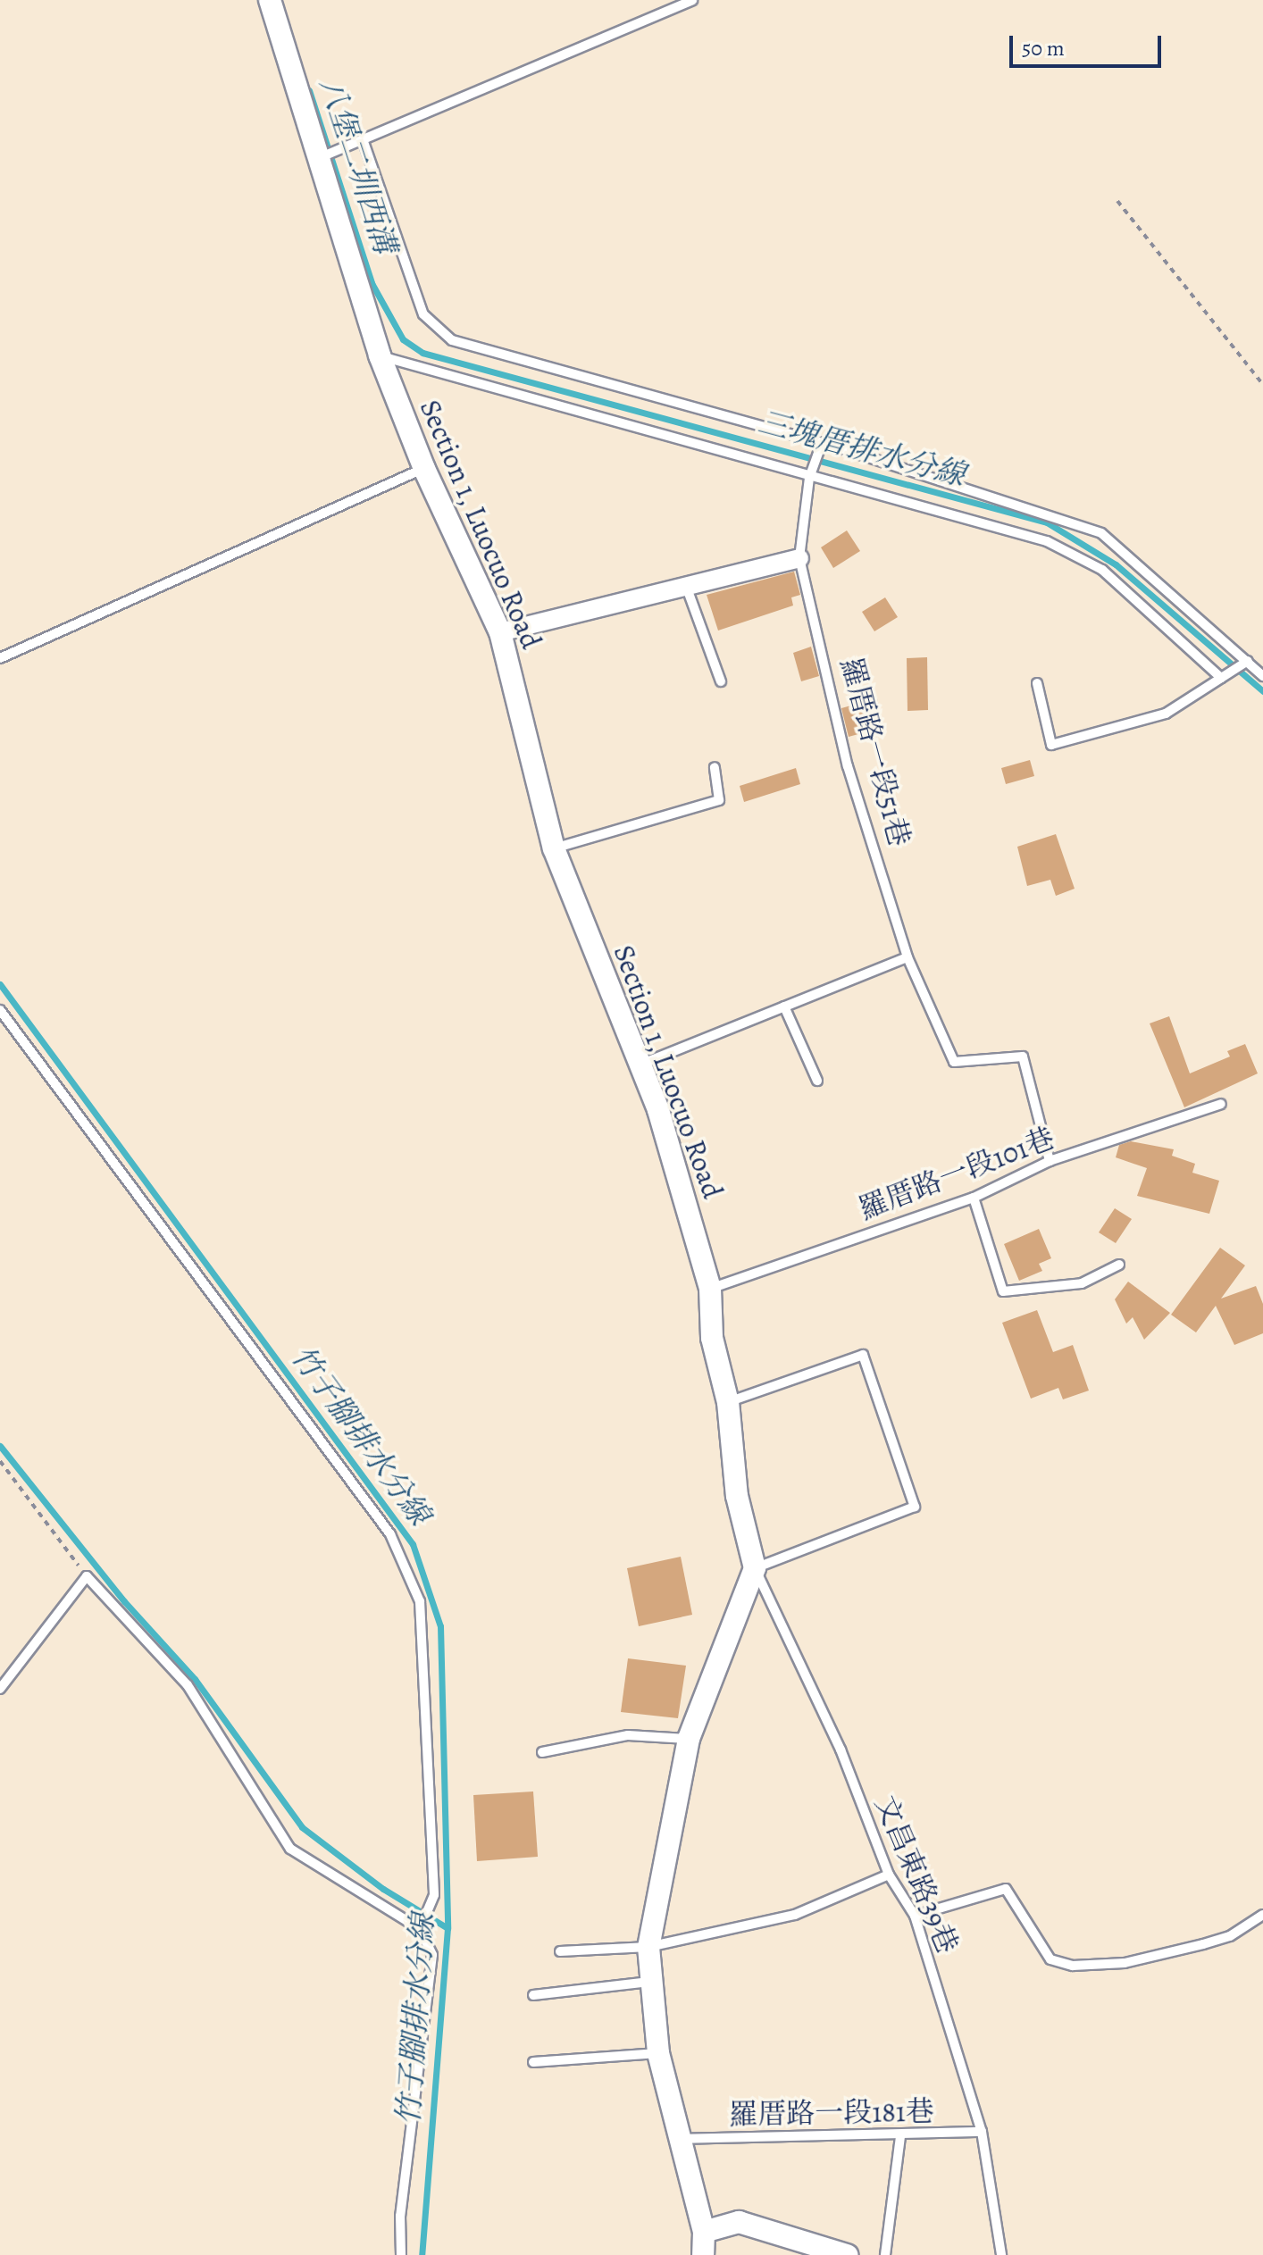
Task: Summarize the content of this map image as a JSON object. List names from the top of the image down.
{
  "streets": {
    "street": ["Section 1, Luocuo Road"],
    "lane": [
      "羅厝路一段51巷",
      "羅厝路一段101巷",
      "文昌東路39巷",
      "羅厝路一段181巷"
    ]
  },
  "crossings": [
    ["Section 1, Luocuo Road", "羅厝路一段101巷"],
    ["Section 1, Luocuo Road", "文昌東路39巷"],
    ["羅厝路一段51巷", "羅厝路一段101巷"],
    ["文昌東路39巷", "羅厝路一段181巷"]
  ],
  "water": ["八堡二圳西溝", "三塊厝排水分線", "竹子腳排水分線"],
  "scale_bar": "50 m"
}
